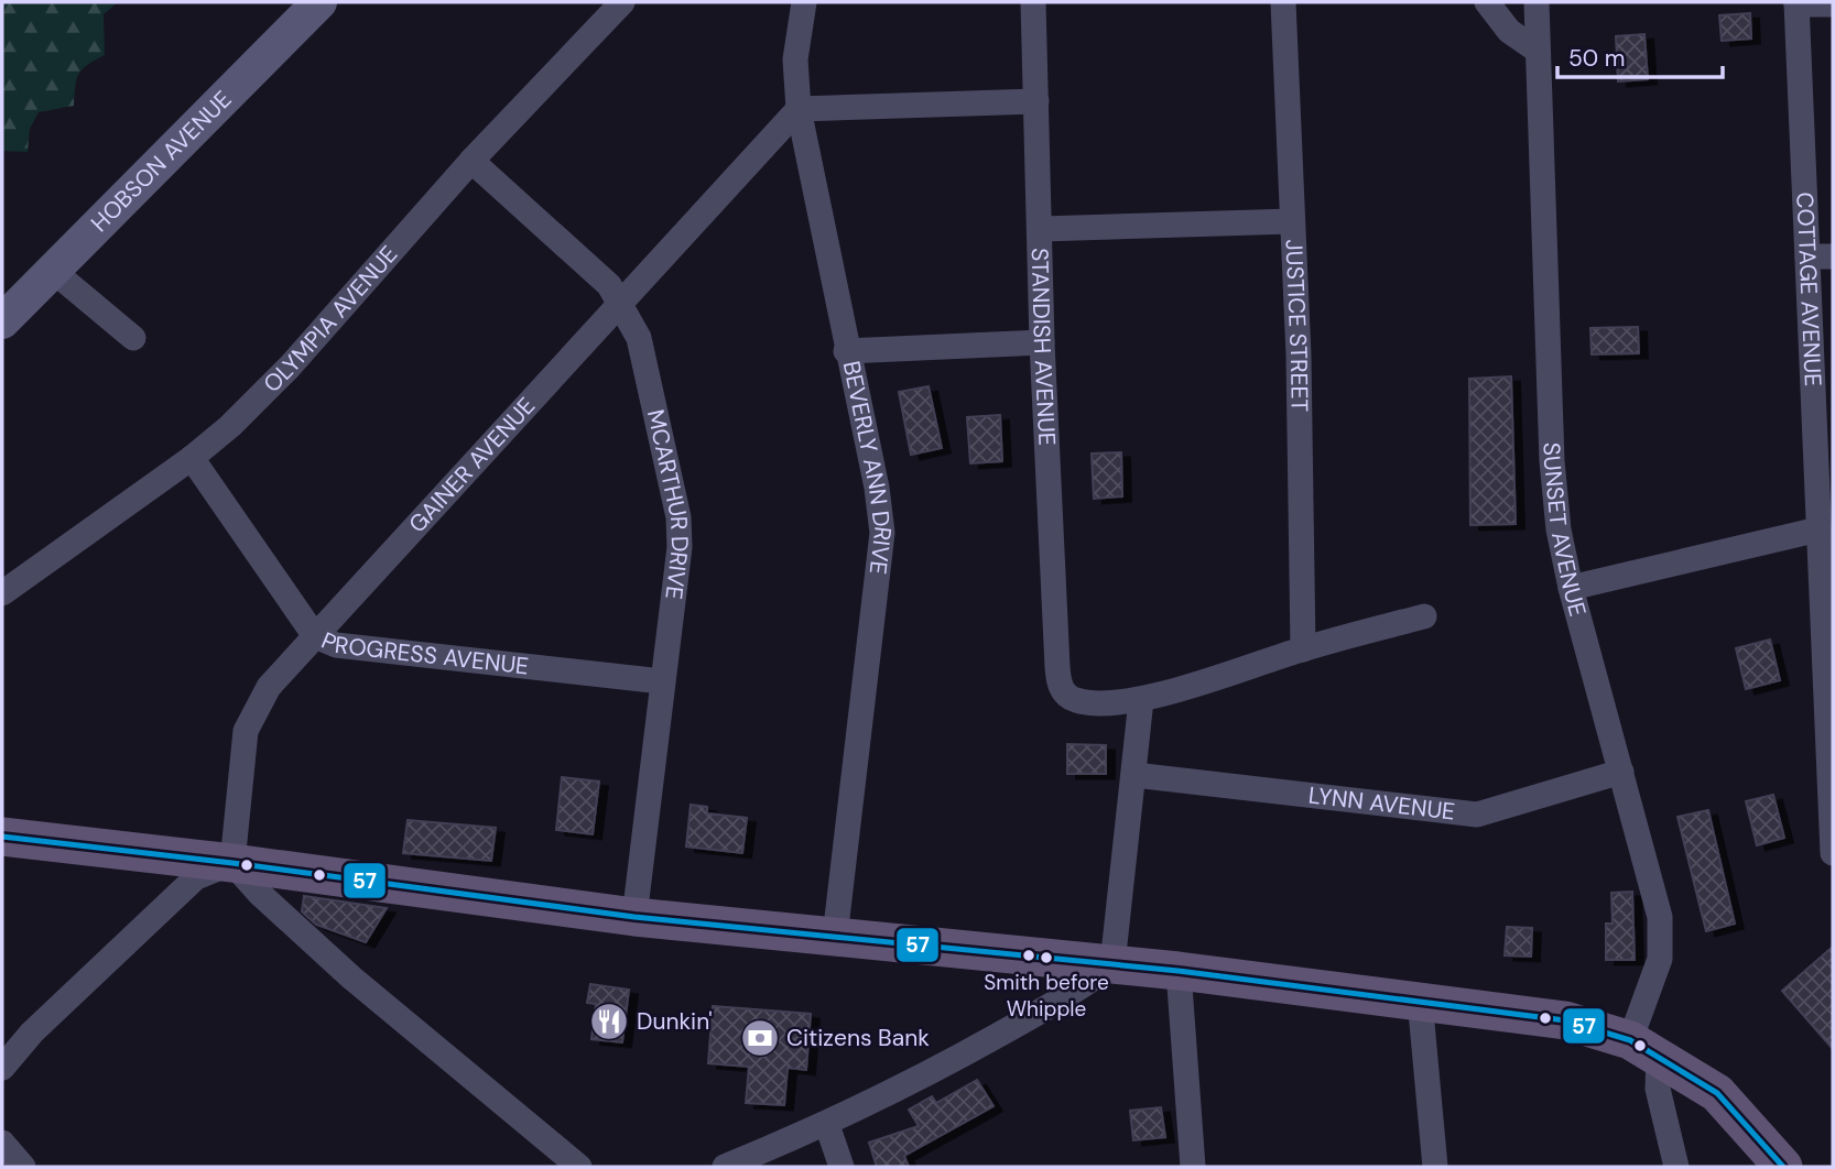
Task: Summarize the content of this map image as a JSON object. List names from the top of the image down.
{
  "streets": {
    "street": [
      "HOBSON AVENUE",
      "COTTAGE AVENUE",
      "OLYMPIA AVENUE",
      "JUSTICE STREET",
      "STANDISH AVENUE",
      "GAINER AVENUE",
      "BEVERLY ANN DRIVE",
      "MCARTHUR DRIVE",
      "SUNSET AVENUE",
      "PROGRESS AVENUE",
      "LYNN AVENUE"
    ]
  },
  "crossings": [
    ["OLYMPIA AVENUE", "MCARTHUR DRIVE"],
    ["OLYMPIA AVENUE", "PROGRESS AVENUE"],
    ["GAINER AVENUE", "BEVERLY ANN DRIVE"],
    ["GAINER AVENUE", "MCARTHUR DRIVE"],
    ["GAINER AVENUE", "PROGRESS AVENUE"],
    ["MCARTHUR DRIVE", "PROGRESS AVENUE"],
    ["SUNSET AVENUE", "LYNN AVENUE"]
  ],
  "places": {
    "other": ["Smith before Whipple"],
    "restaurant": ["Dunkin'"],
    "bank": ["Citizens Bank"]
  },
  "lines": ["transit line 57"],
  "scale_bar": "50 m"
}
